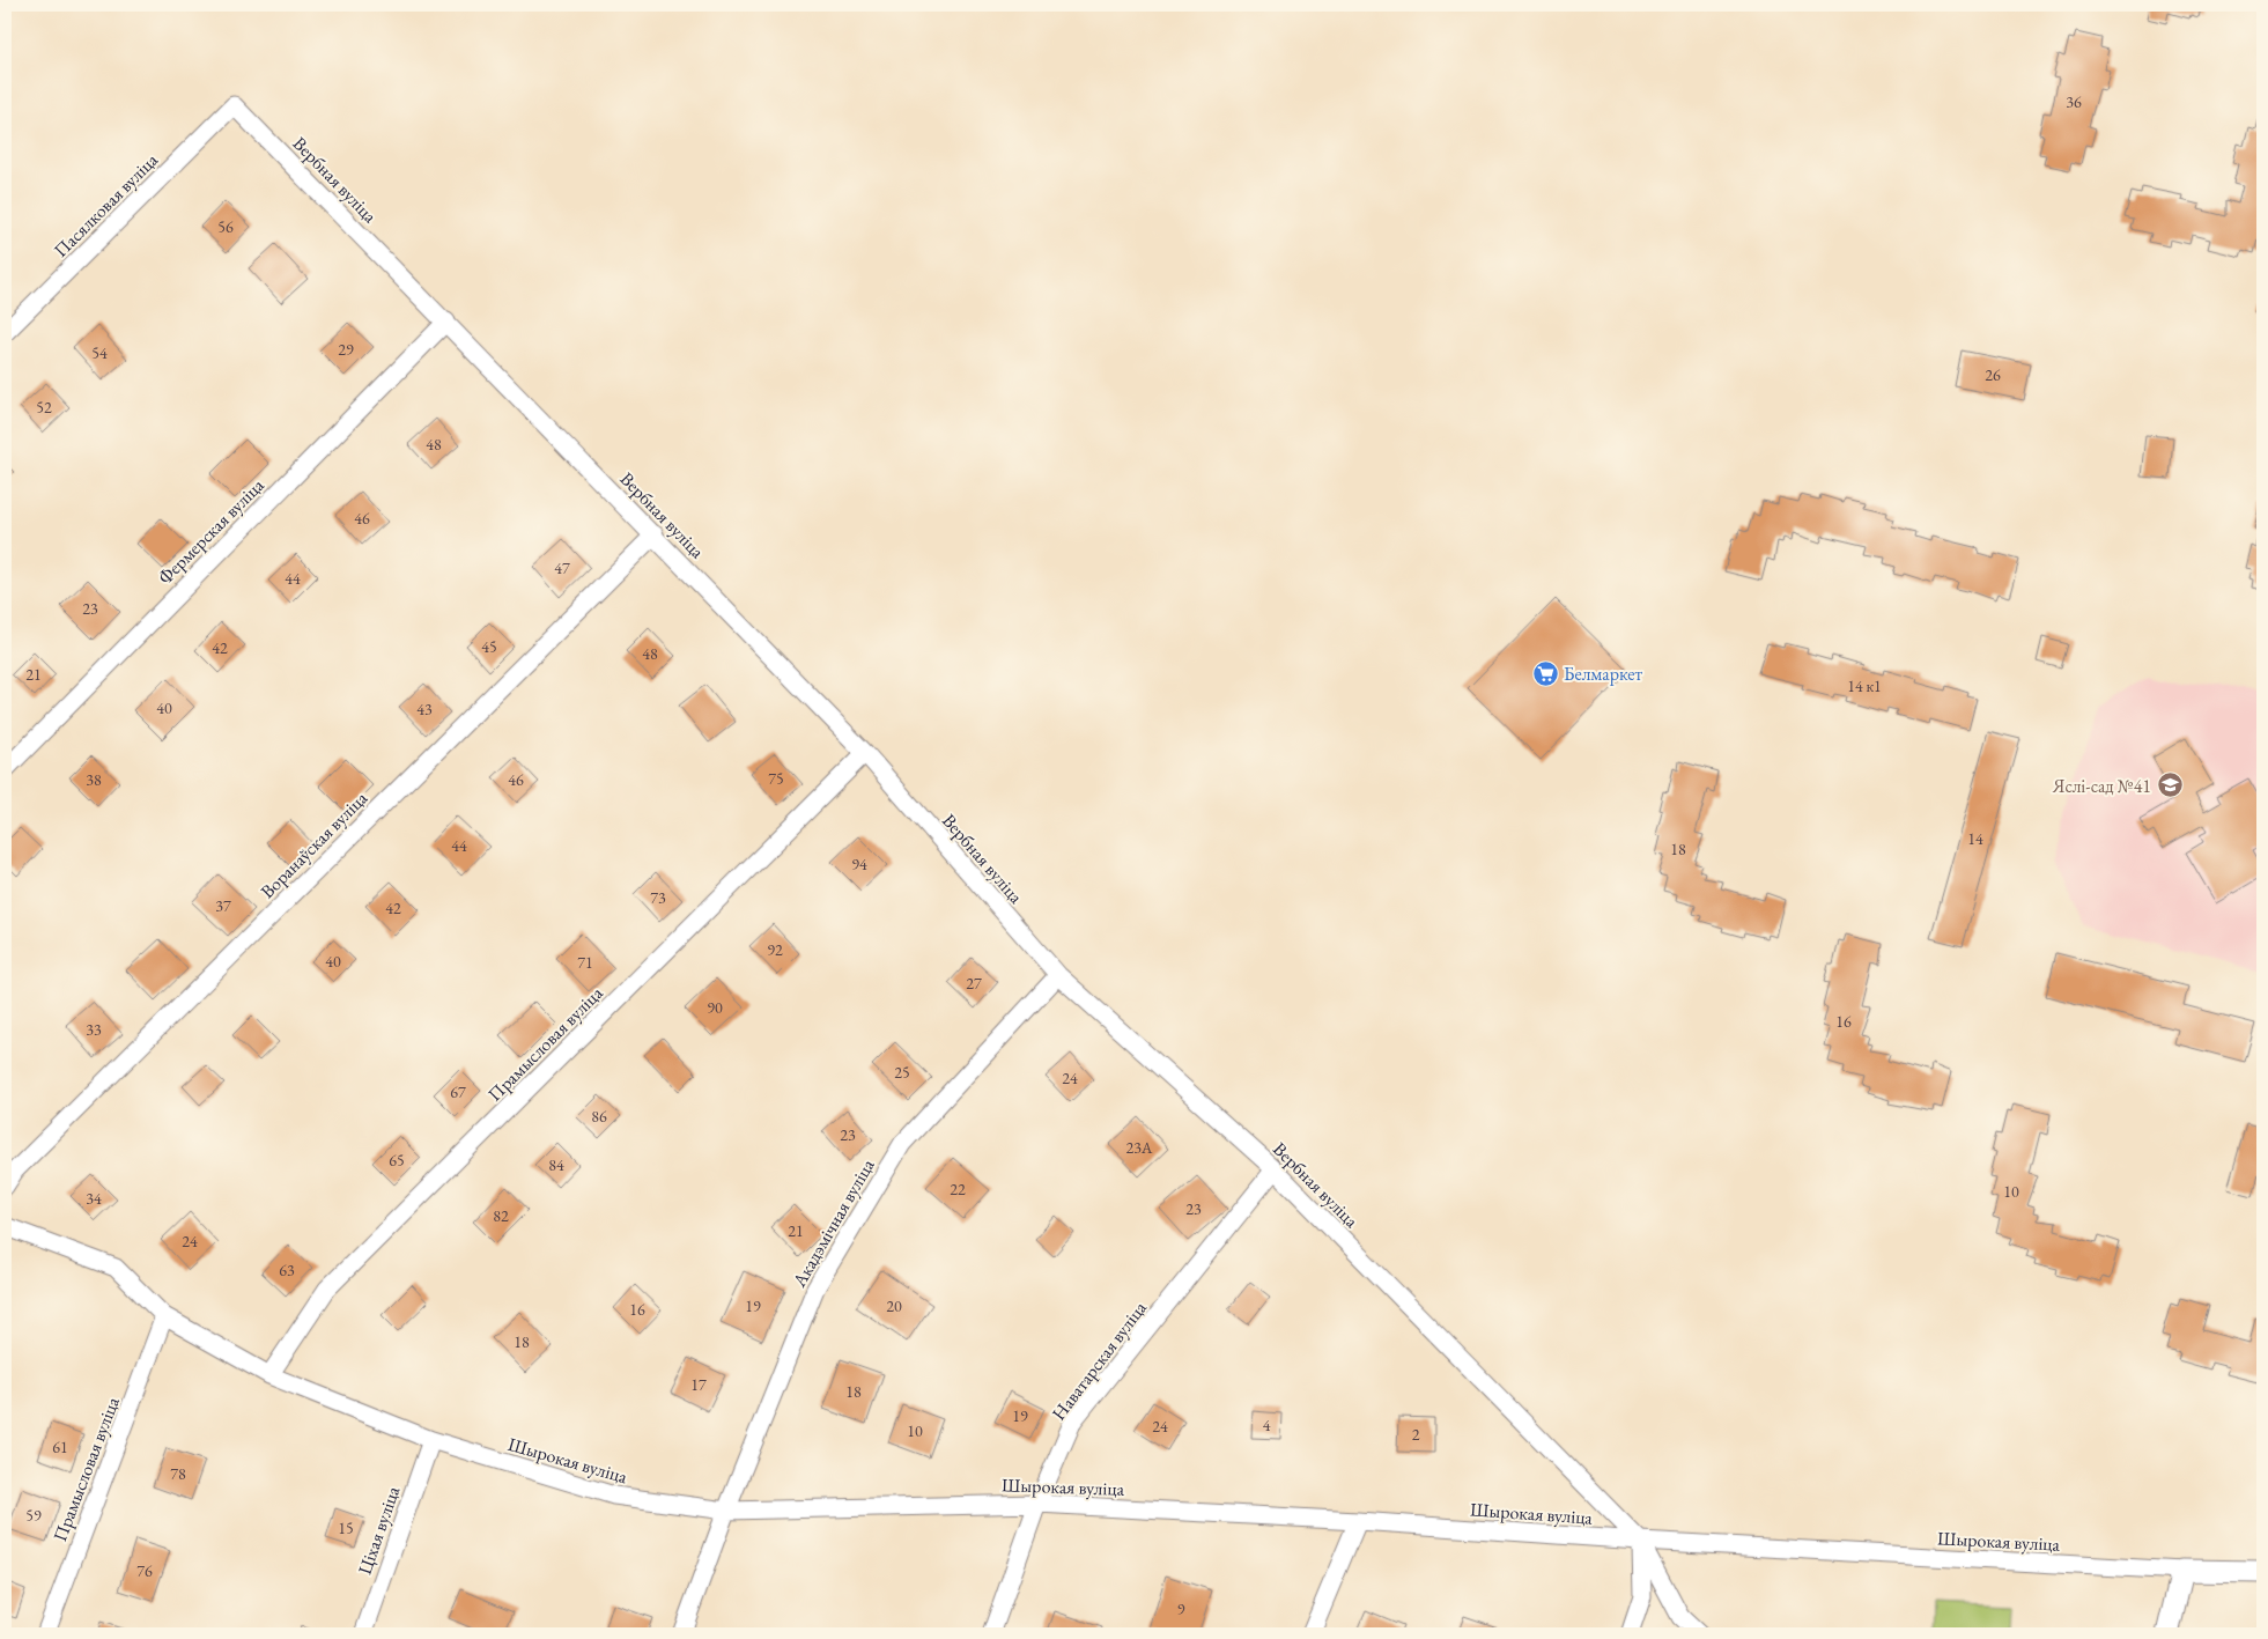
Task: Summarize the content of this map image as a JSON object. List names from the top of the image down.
{
  "streets": {
    "street": [
      "Вербная вуліца",
      "Пасялковая вуліца",
      "Фермерская вуліца",
      "Воранаўская вуліца",
      "Прамысловая вуліца",
      "Акадэмічная вуліца",
      "Наватарская вуліца",
      "Шырокая вуліца",
      "Ціхая вуліца"
    ]
  },
  "crossings": [
    ["Вербная вуліца", "Пасялковая вуліца"],
    ["Вербная вуліца", "Фермерская вуліца"],
    ["Вербная вуліца", "Воранаўская вуліца"],
    ["Вербная вуліца", "Прамысловая вуліца"],
    ["Вербная вуліца", "Акадэмічная вуліца"],
    ["Вербная вуліца", "Наватарская вуліца"],
    ["Вербная вуліца", "Шырокая вуліца"],
    ["Прамысловая вуліца", "Шырокая вуліца"],
    ["Акадэмічная вуліца", "Шырокая вуліца"],
    ["Наватарская вуліца", "Шырокая вуліца"],
    ["Шырокая вуліца", "Ціхая вуліца"]
  ],
  "places": {
    "supermarket": ["Белмаркет"],
    "school or university": ["Яслі-сад №41"]
  },
  "house_numbers": [
    "36",
    "56",
    "29",
    "54",
    "26",
    "52",
    "48",
    "46",
    "47",
    "44",
    "23",
    "45",
    "42",
    "48",
    "21",
    "14 к1",
    "40",
    "43",
    "75",
    "38",
    "46",
    "14",
    "44",
    "18",
    "94",
    "73",
    "37",
    "42",
    "92",
    "40",
    "71",
    "27",
    "90",
    "16",
    "33",
    "25",
    "24",
    "67",
    "86",
    "23",
    "23А",
    "65",
    "84",
    "22",
    "10",
    "34",
    "23",
    "82",
    "21",
    "24",
    "63",
    "19",
    "20",
    "16",
    "18",
    "17",
    "18",
    "19",
    "4",
    "24",
    "10",
    "2",
    "61",
    "78",
    "59",
    "15",
    "76",
    "9"
  ]
}
